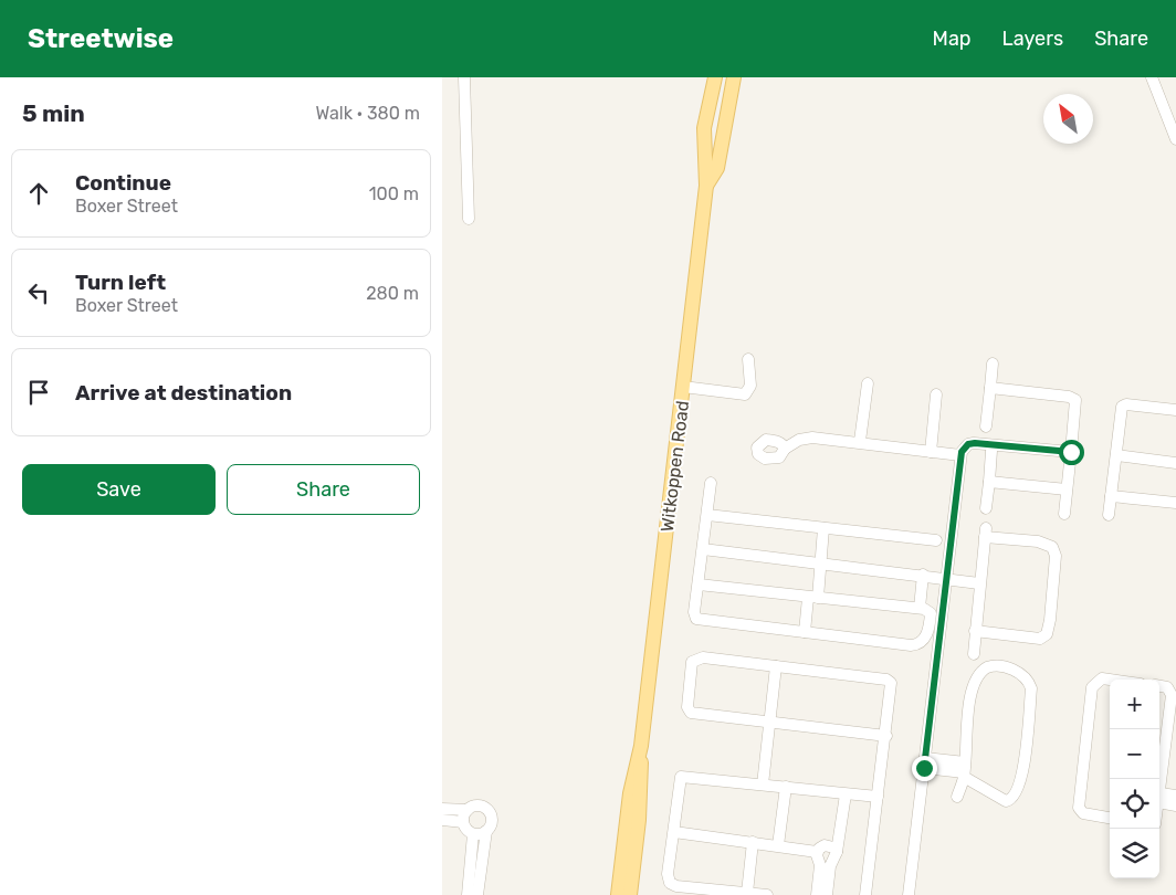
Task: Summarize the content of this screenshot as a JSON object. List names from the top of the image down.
{
  "streets": {
    "main road": ["Witkoppen Road"]
  },
  "north": "top left",
  "page": {
    "header": "Streetwise",
    "nav": ["Map", "Layers", "Share"],
    "heading": ["5 min", "Walk · 380 m"],
    "list": [
      ["Continue", "Boxer Street", "100 m"],
      ["Turn left", "Boxer Street", "280 m"],
      "Arrive at destination"
    ],
    "buttons": ["Save", "Share"],
    "map_buttons": ["+", "−"]
  }
}
